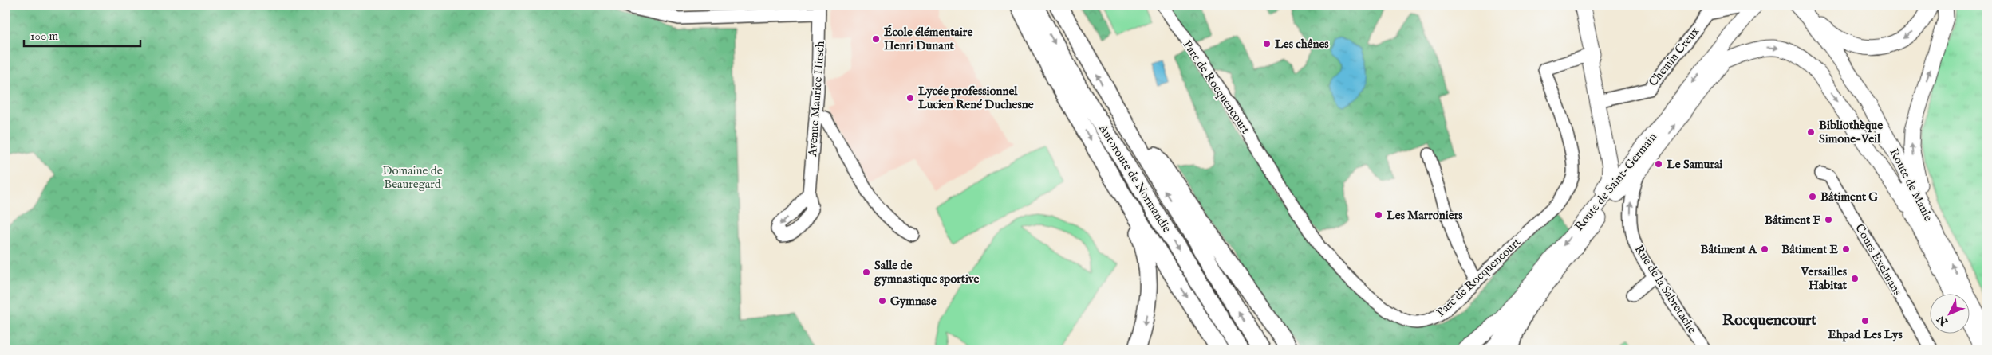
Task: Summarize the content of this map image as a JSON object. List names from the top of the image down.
{
  "streets": {
    "highway": ["Autoroute de Normandie"],
    "main road": ["Route de Saint-Germain", "Route de Maule"],
    "street": [
      "Chemin Creux",
      "Parc de Rocquencourt",
      "Avenue Maurice Hirsch",
      "Cours Exelmans",
      "Rue de la Sabretache"
    ]
  },
  "crossings": [
    ["Route de Saint-Germain", "Rue de la Sabretache"]
  ],
  "one_way": ["Rue de la Sabretache"],
  "districts": ["Rocquencourt"],
  "parks": ["Domaine de Beauregard"],
  "places": [
    "École élémentaire Henri Dunant",
    "Les chênes",
    "Lycée professionnel Lucien René Duchesne",
    "Bibliothèque Simone-Veil",
    "Le Samurai",
    "Bâtiment G",
    "Les Marroniers",
    "Bâtiment F",
    "Bâtiment A",
    "Bâtiment E",
    "Salle de gymnastique sportive",
    "Versailles Habitat",
    "Gymnase",
    "Ehpad Les Lys"
  ],
  "scale_bar": "100 m",
  "north": "bottom left"
}
